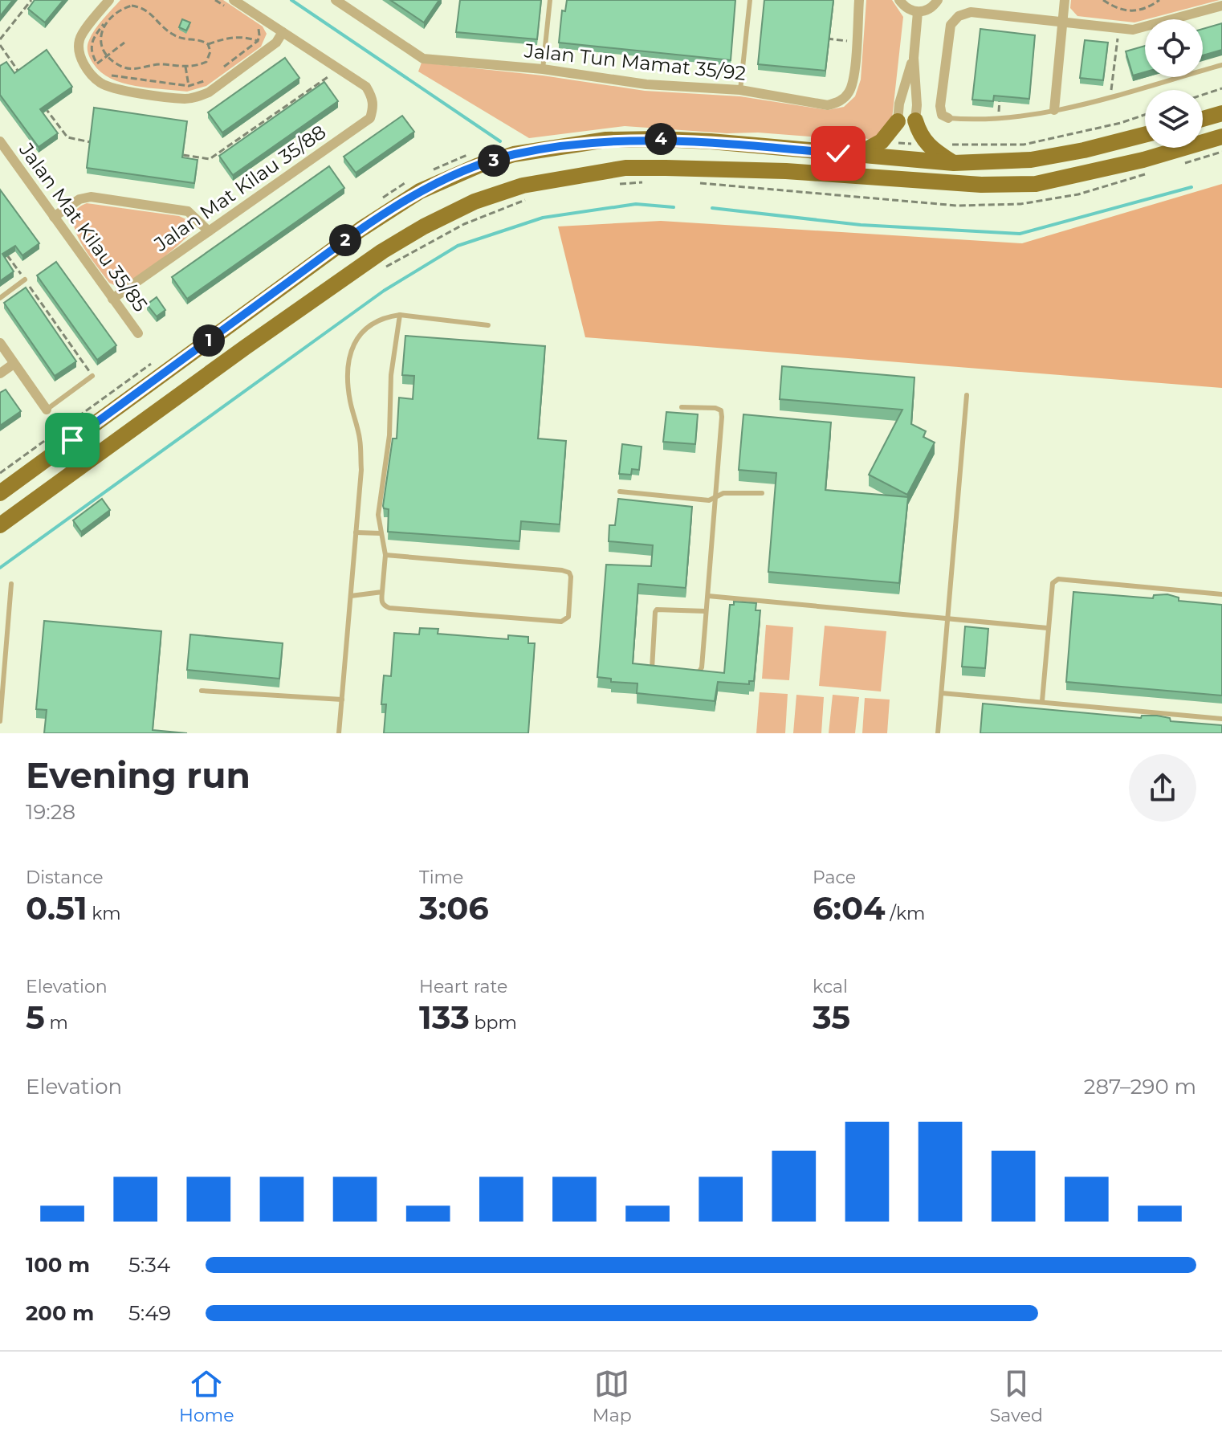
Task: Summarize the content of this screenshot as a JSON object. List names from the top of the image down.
{
  "streets": {
    "street": ["Jalan Tun Mamat 35/92", "Jalan Mat Kilau 35/88", "Jalan Mat Kilau 35/85"]
  },
  "crossings": [
    ["Jalan Mat Kilau 35/88", "Jalan Mat Kilau 35/85"]
  ],
  "page": {
    "pins": [
      "4",
      "3",
      "2",
      "1"
    ],
    "heading": ["Evening run", "19:28"],
    "stats": [
      ["Distance", "0.51 km"],
      ["Time", "3:06"],
      ["Pace", "6:04 /km"],
      ["Elevation", "5 m"],
      ["Heart rate", "133 bpm"],
      ["kcal", "35"]
    ],
    "chart": ["Elevation", "287–290 m"],
    "list": [
      {
        "name": "100 m",
        "note": "5:34"
      },
      {
        "name": "200 m",
        "note": "5:49"
      }
    ],
    "tabs": ["Home", "Map", "Saved"]
  }
}
